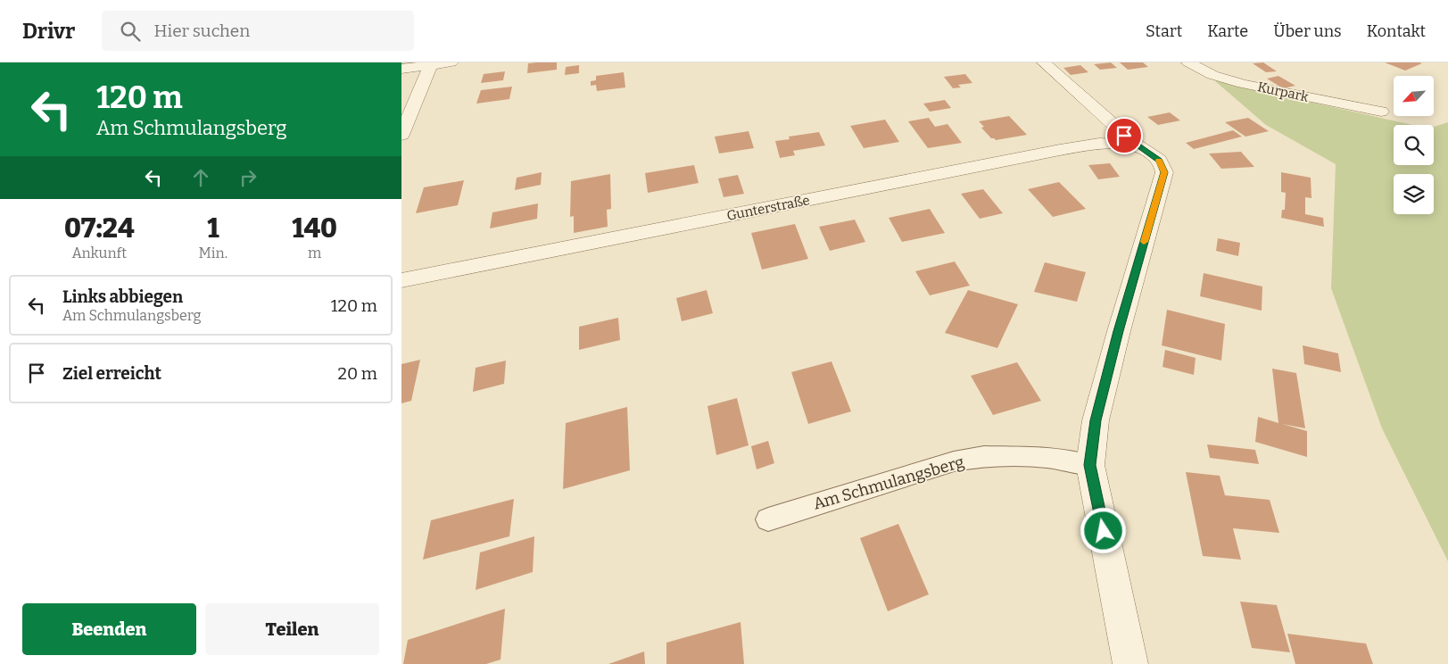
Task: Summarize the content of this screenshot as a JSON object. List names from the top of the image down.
{
  "streets": {
    "street": ["Kurpark", "Gunterstraße"],
    "lane": ["Am Schmulangsberg"]
  },
  "north": "bottom left",
  "page": {
    "header": "Drivr",
    "search": "Hier suchen",
    "nav": [
      "Start",
      "Karte",
      "Über uns",
      "Kontakt"
    ],
    "turn": ["120 m", "Am Schmulangsberg"],
    "eta": [
      "07:24",
      "Ankunft",
      "1",
      "Min.",
      "140",
      "m"
    ],
    "list": [
      {
        "name": "Links abbiegen",
        "note": "Am Schmulangsberg",
        "value": "120 m"
      },
      {
        "name": "Ziel erreicht",
        "value": "20 m"
      }
    ],
    "buttons": ["Beenden", "Teilen"]
  }
}
